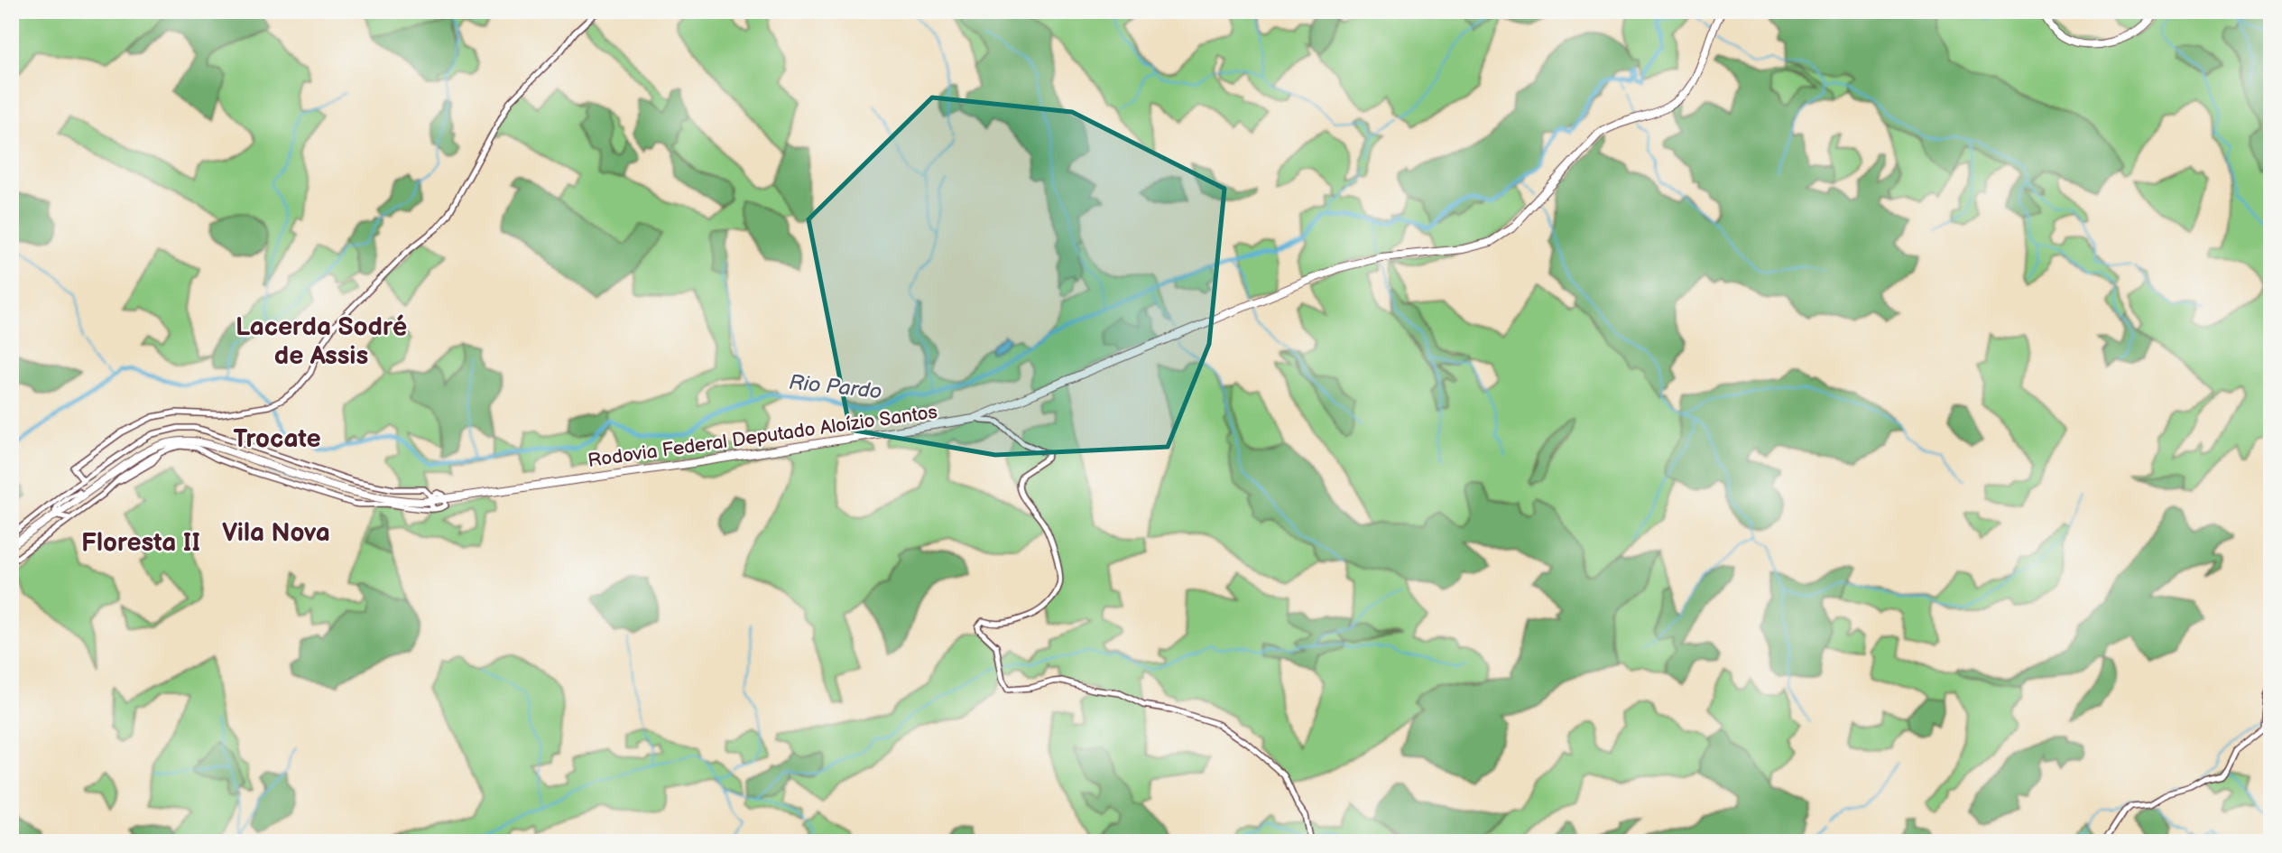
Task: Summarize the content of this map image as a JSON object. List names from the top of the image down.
{
  "streets": {
    "highway": ["Rodovia Federal Deputado Aloízio Santos"]
  },
  "districts": [
    "Lacerda Sodré de Assis",
    "Trocate",
    "Vila Nova",
    "Floresta II"
  ],
  "water": ["Rio Pardo"]
}
